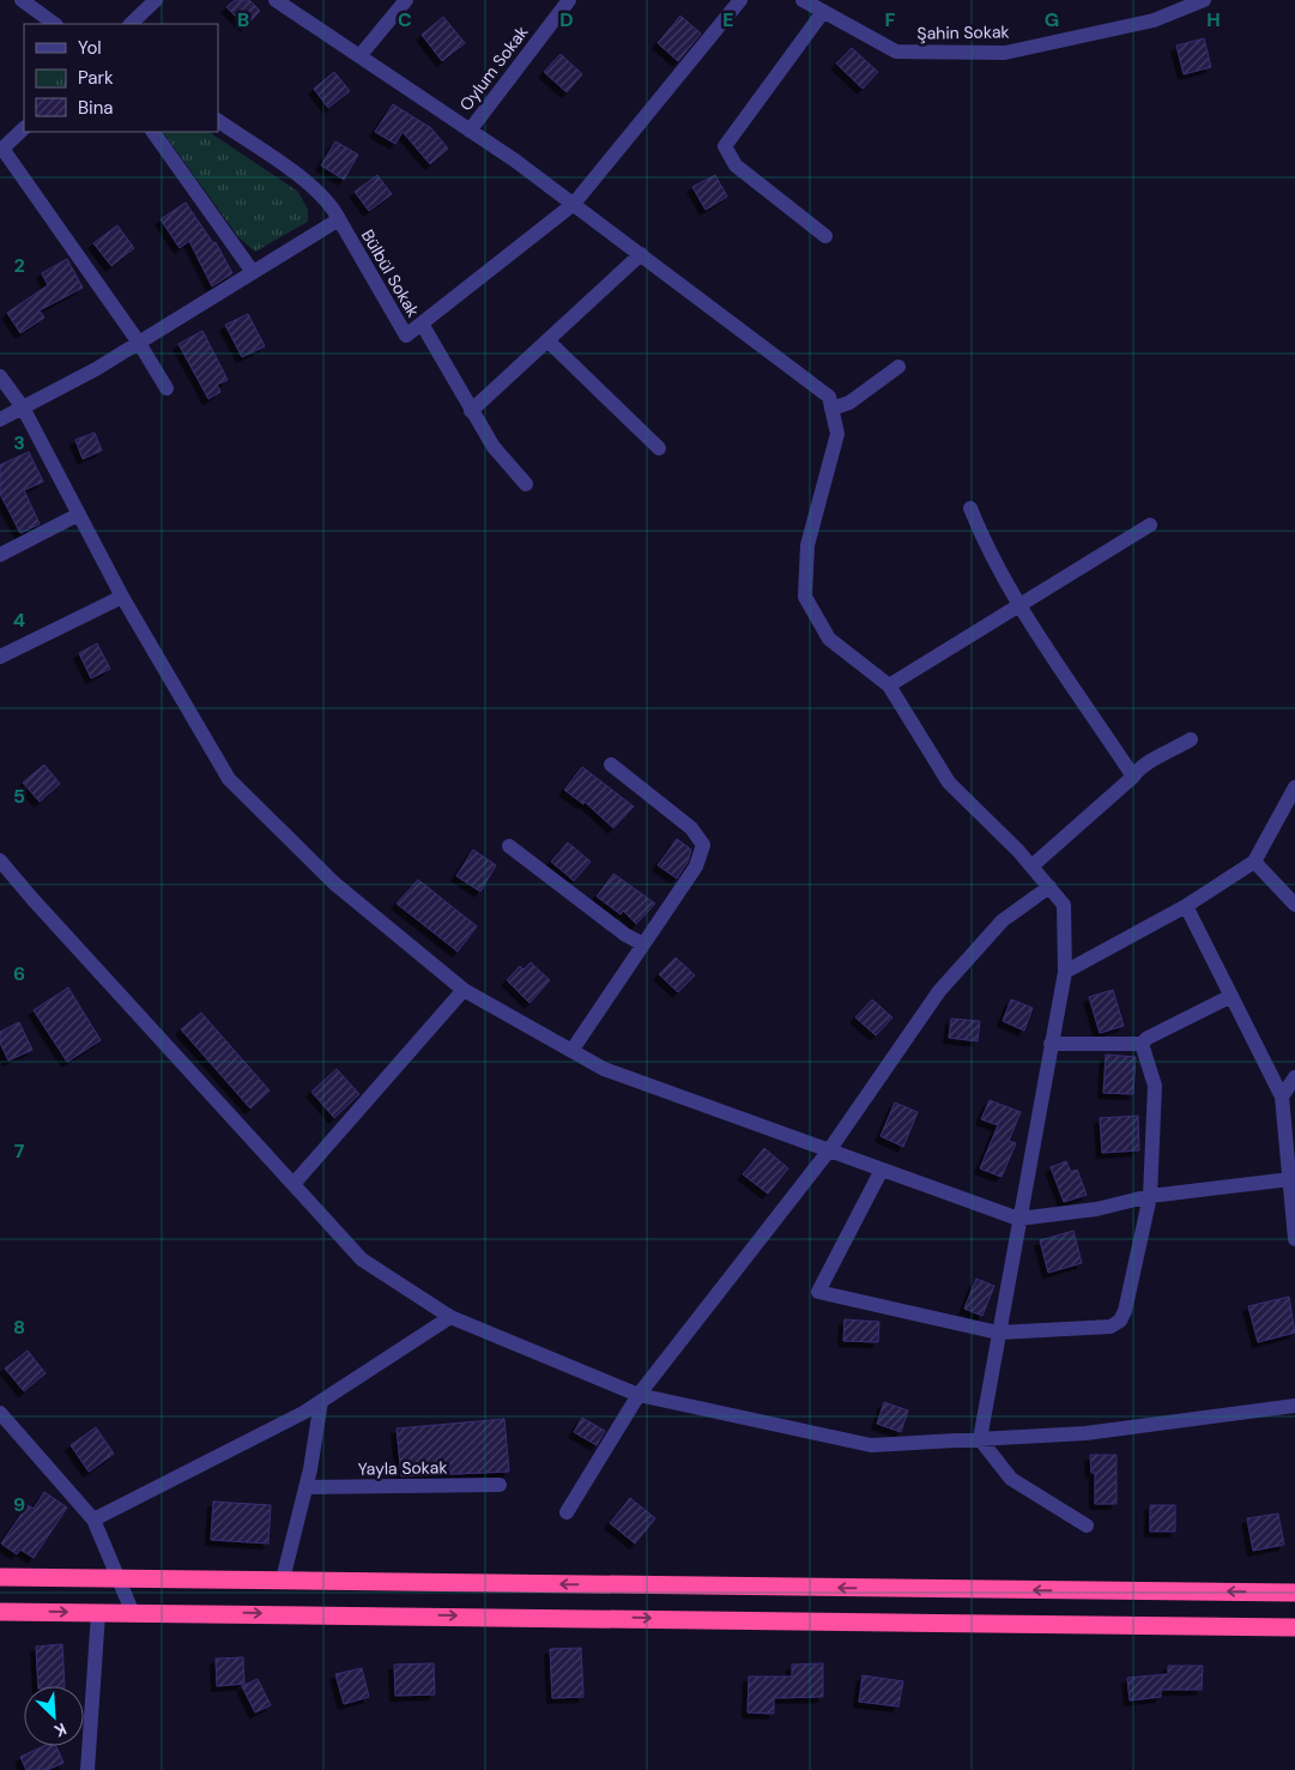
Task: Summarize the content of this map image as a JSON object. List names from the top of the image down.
{
  "streets": {
    "street": [
      "Şahin Sokak",
      "Oylum Sokak",
      "Bülbül Sokak",
      "Yayla Sokak"
    ]
  },
  "legend": ["Yol", "Park", "Bina"],
  "north": "bottom right",
  "grid": {
    "columns": [
      "B",
      "C",
      "D",
      "E",
      "F",
      "G",
      "H"
    ],
    "rows": [
      "2",
      "3",
      "4",
      "5",
      "6",
      "7",
      "8",
      "9"
    ]
  }
}
